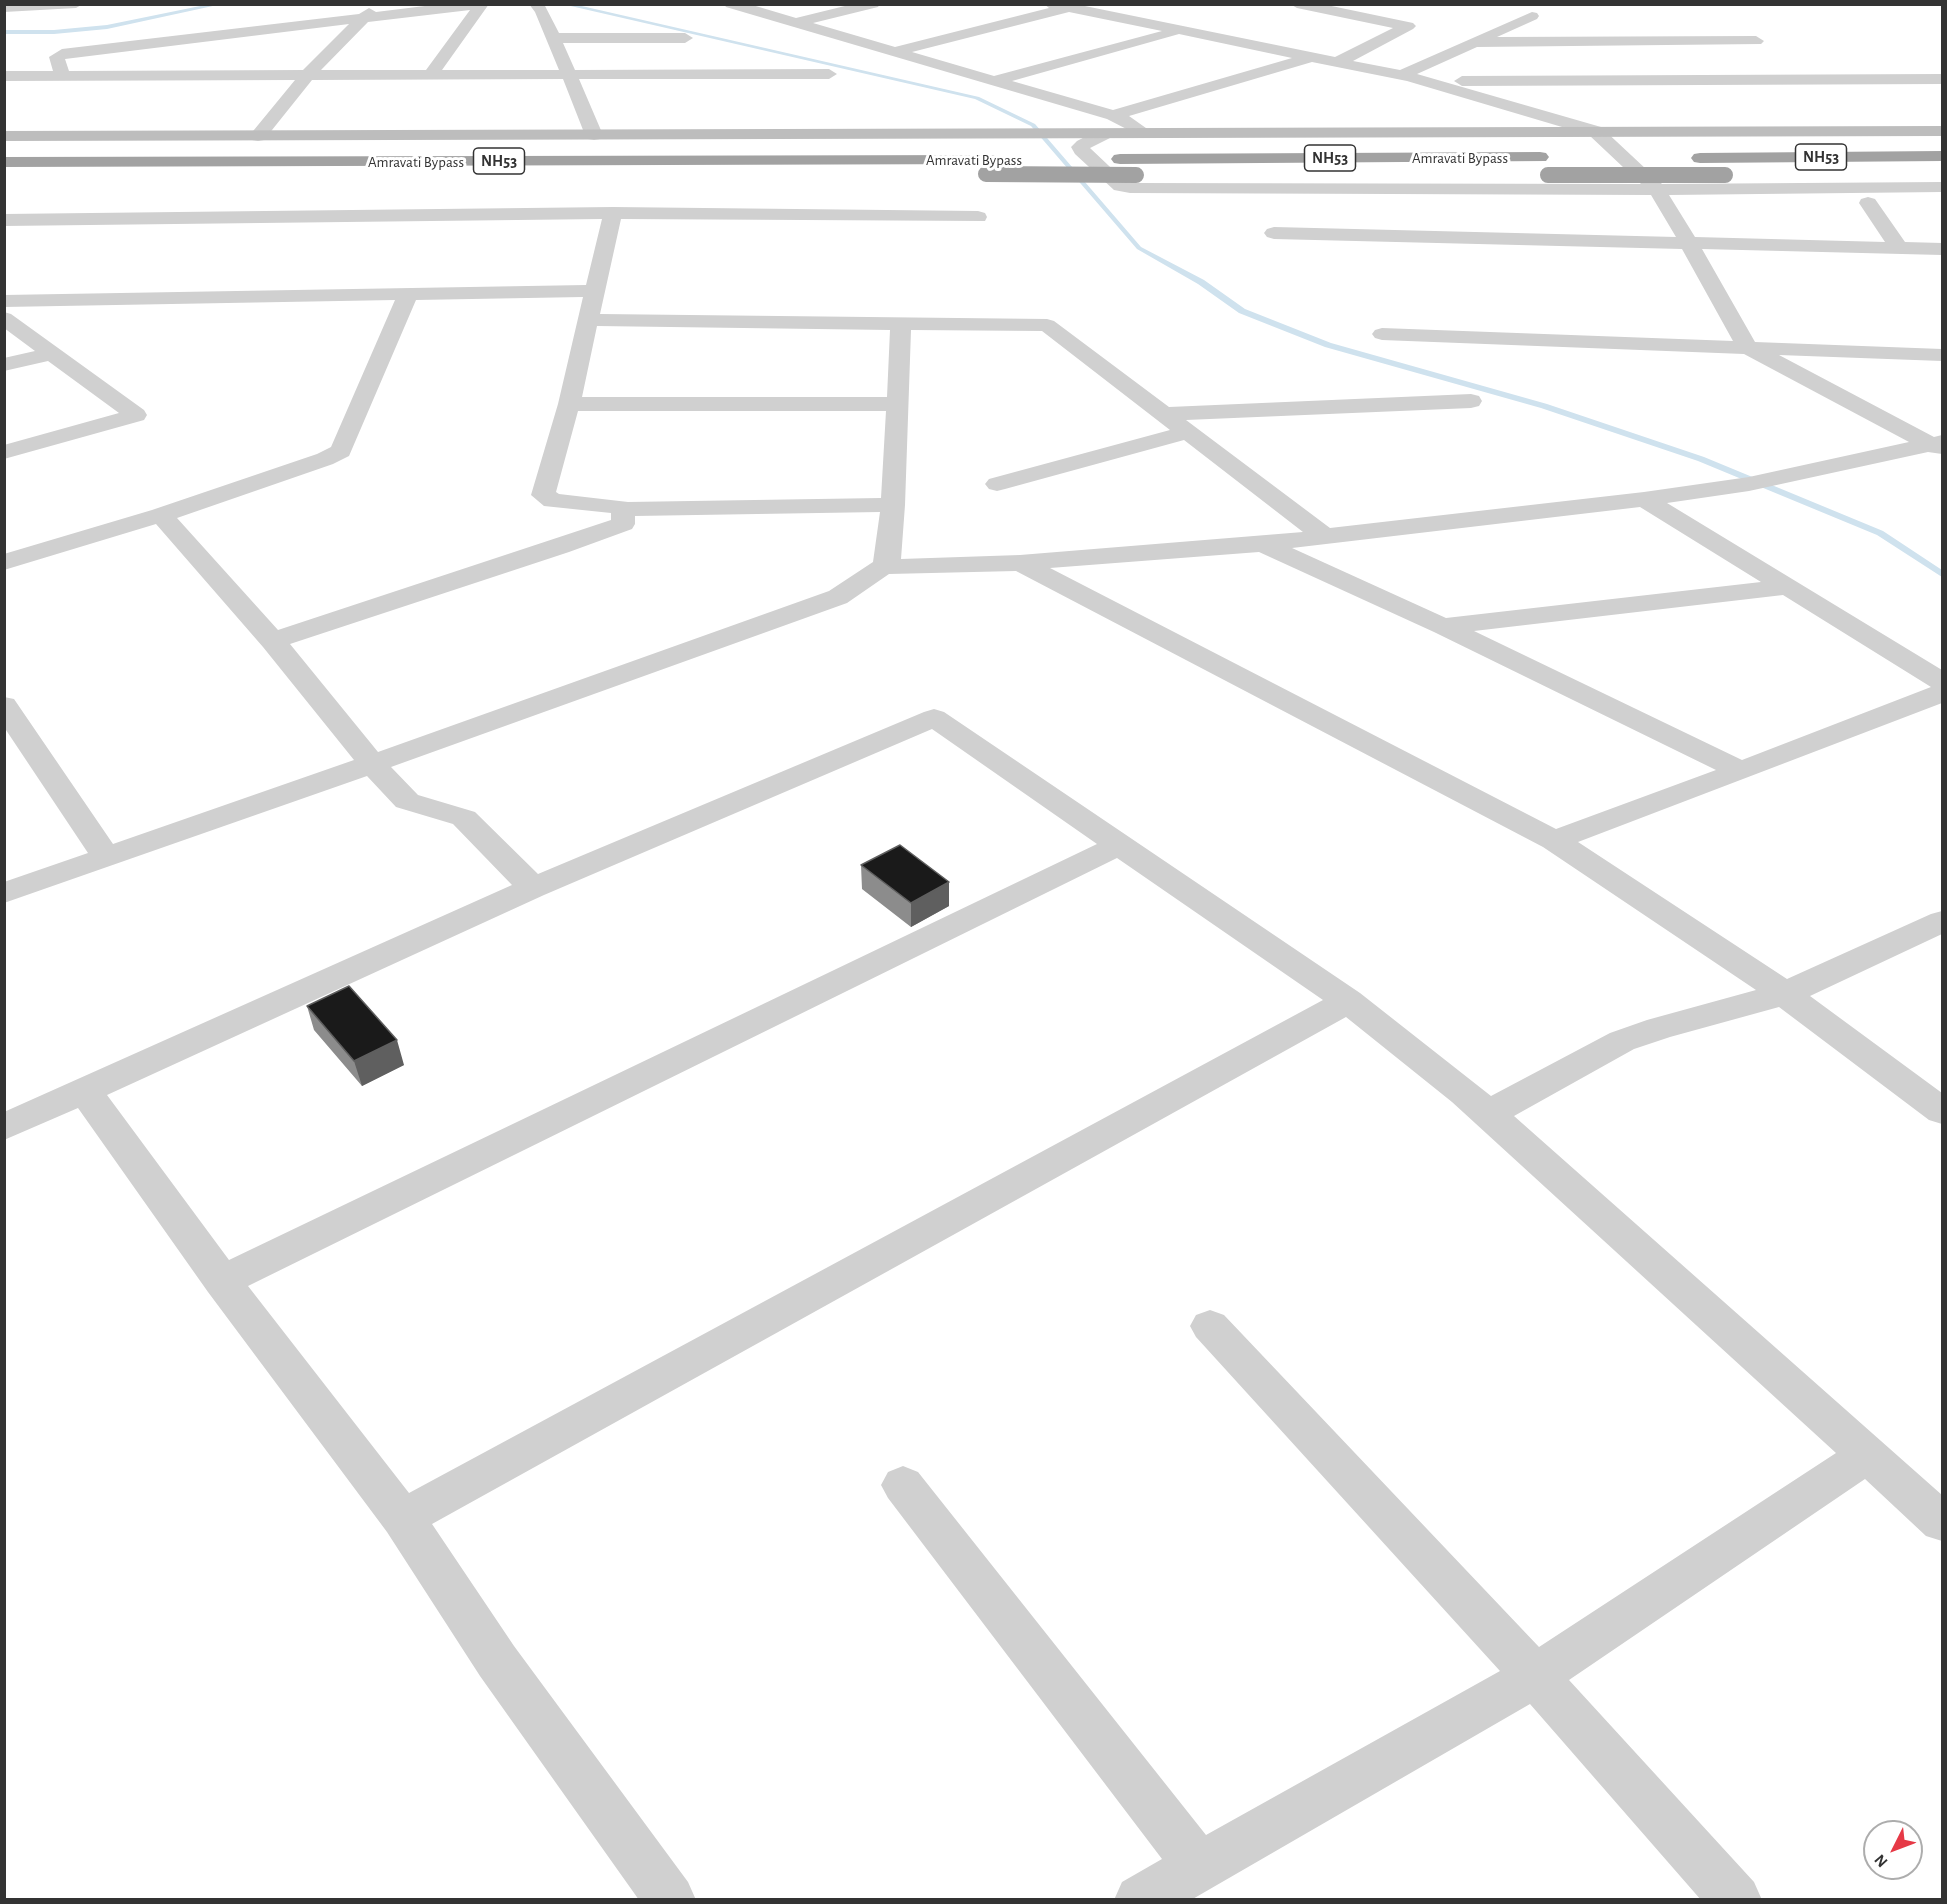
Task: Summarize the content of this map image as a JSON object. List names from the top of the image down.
{
  "streets": {
    "highway": ["NH53", "Amravati Bypass"]
  },
  "north": "bottom left"
}
